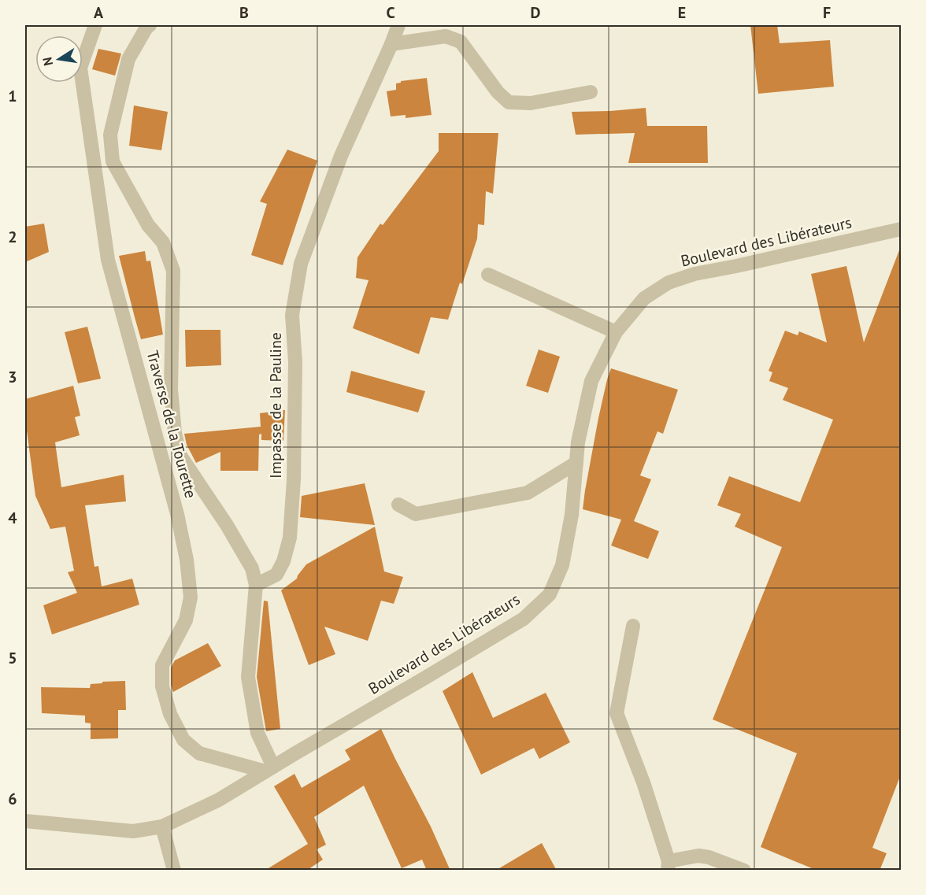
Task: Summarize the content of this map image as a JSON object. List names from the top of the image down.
{
  "streets": {
    "street": ["Boulevard des Libérateurs", "Impasse de la Pauline", "Traverse de la Tourette"]
  },
  "crossings": [
    ["Boulevard des Libérateurs", "Traverse de la Tourette"]
  ],
  "north": "left",
  "grid": {
    "columns": [
      "A",
      "B",
      "C",
      "D",
      "E",
      "F"
    ],
    "rows": [
      "1",
      "2",
      "3",
      "4",
      "5",
      "6"
    ]
  }
}
